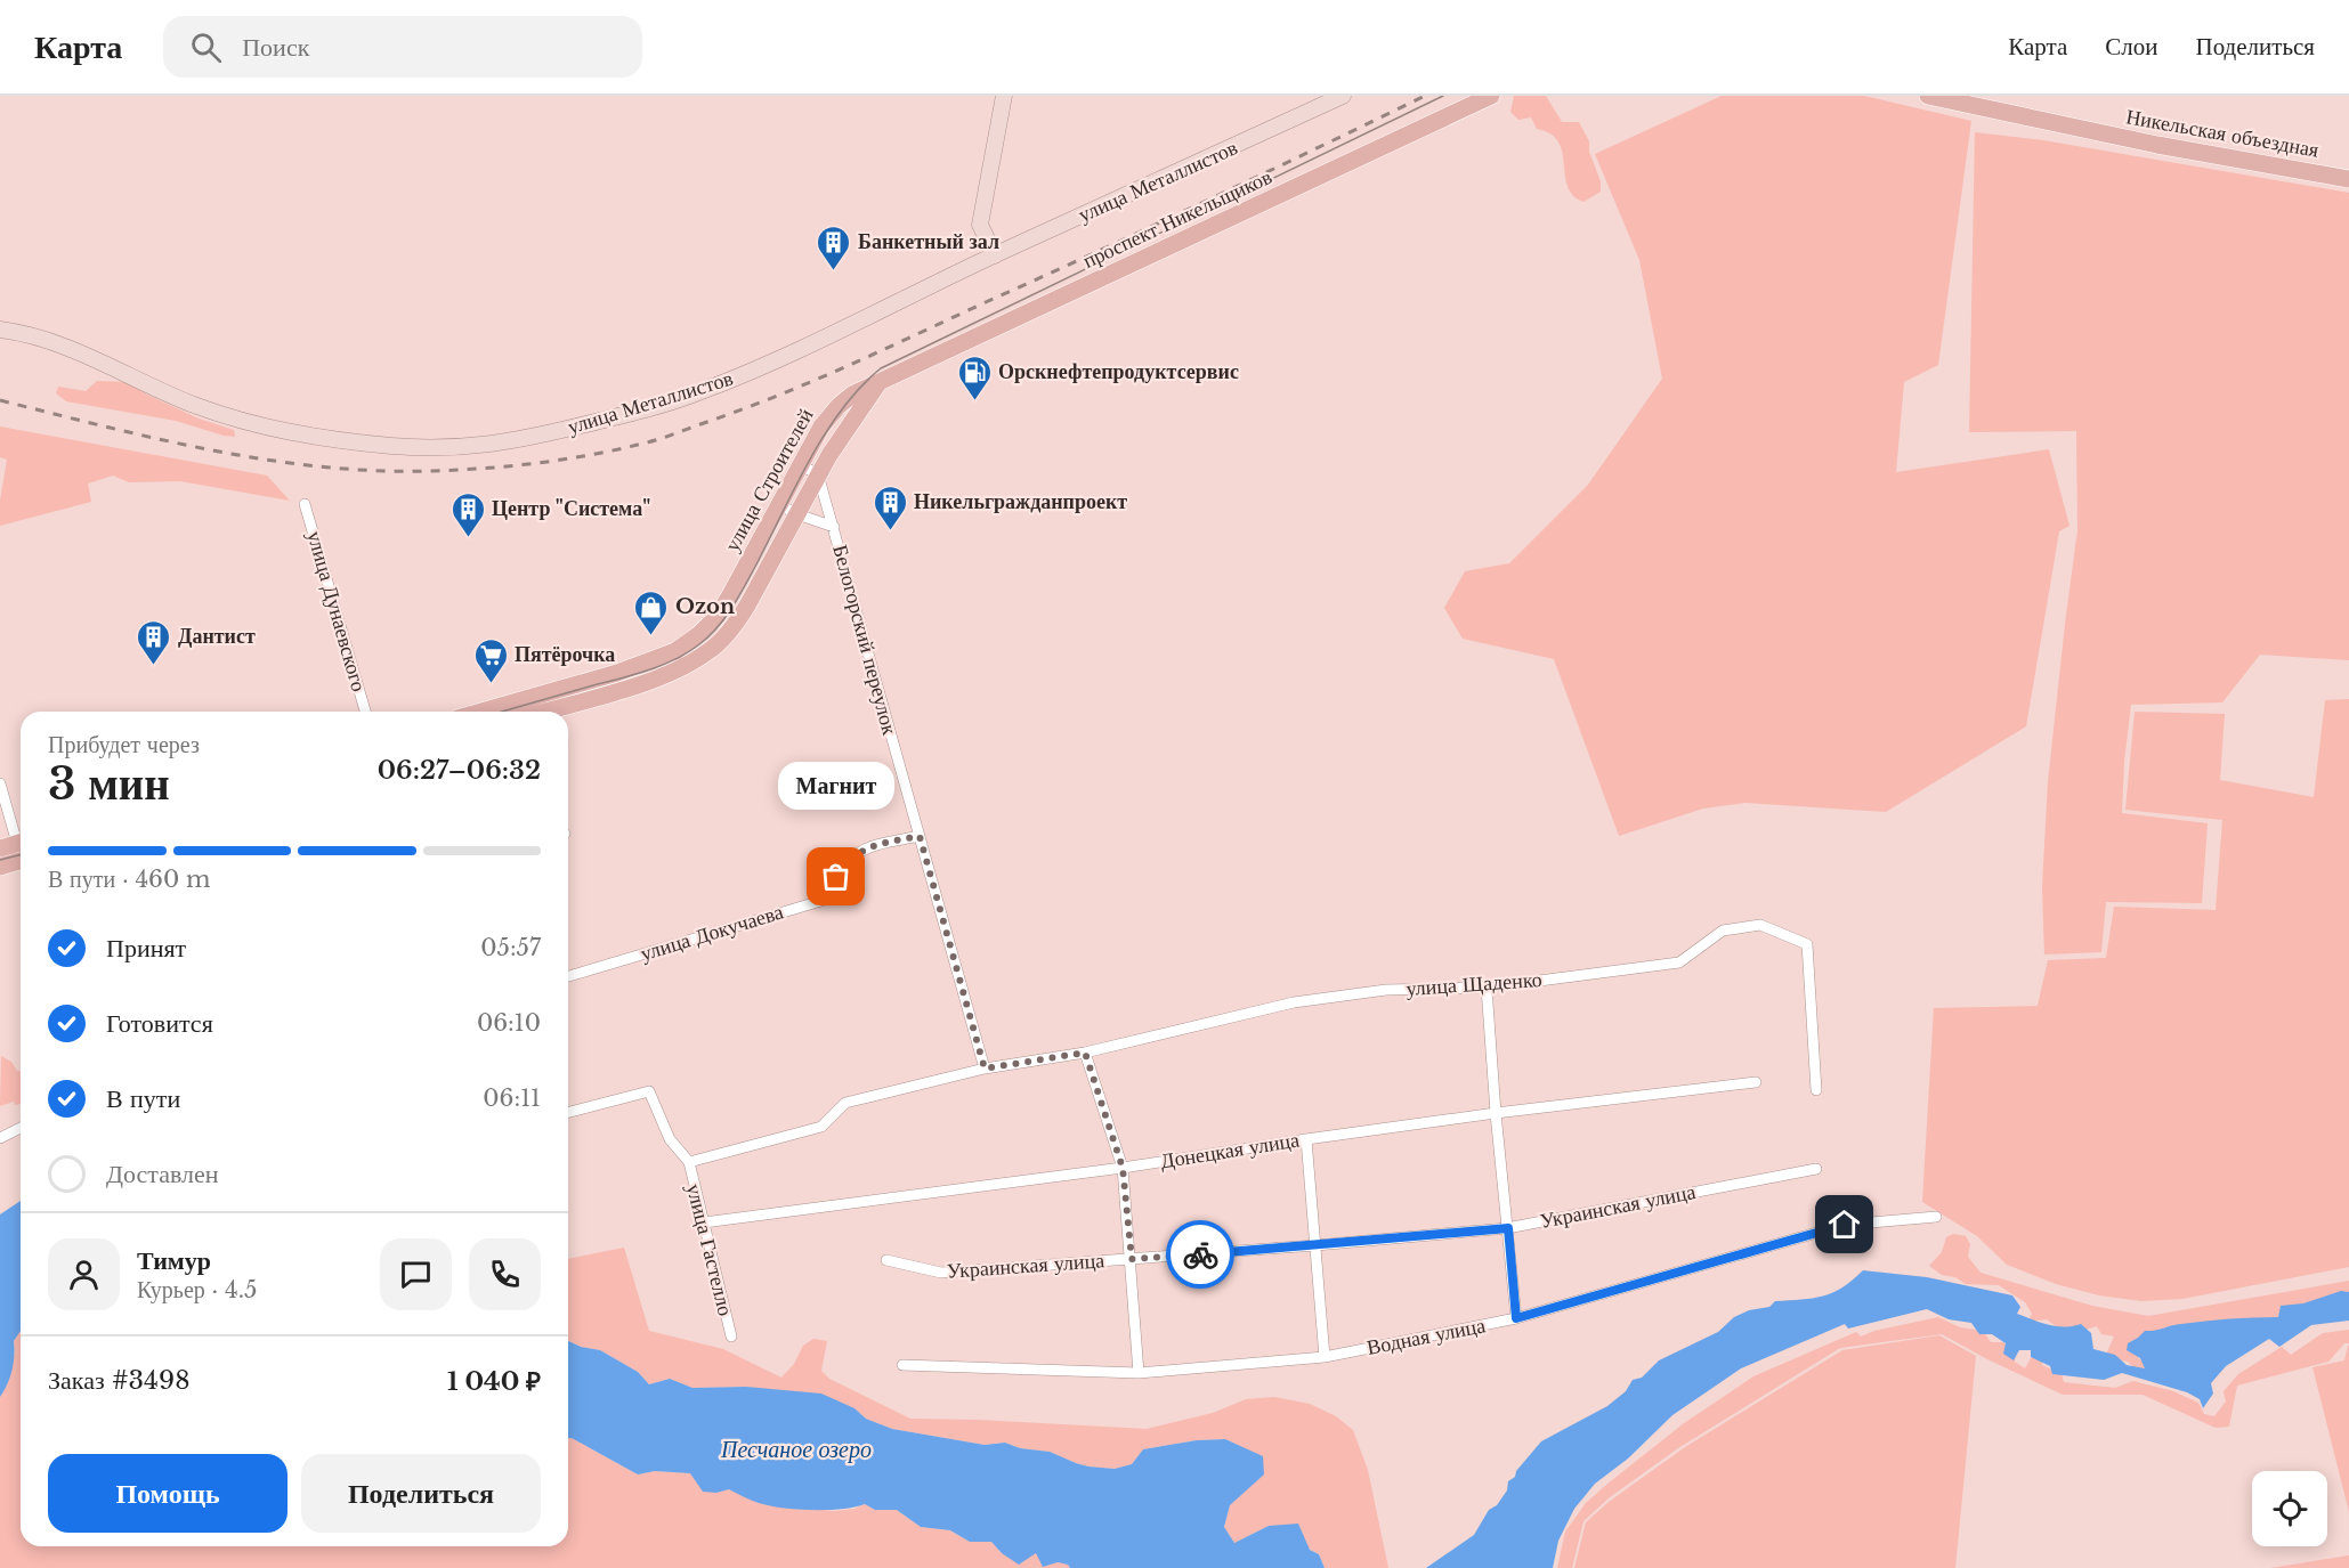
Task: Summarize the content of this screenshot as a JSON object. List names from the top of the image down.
{
  "streets": {
    "main road": [
      "Никельская объездная",
      "улица Металлистов",
      "проспект Никельщиков",
      "улица Строителей"
    ],
    "street": [
      "улица Дунаевского",
      "Белогорский переулок",
      "улица Докучаева",
      "улица Щаденко",
      "Донецкая улица",
      "Украинская улица",
      "улица Гастелло",
      "Водная улица"
    ]
  },
  "crossings": [
    ["проспект Никельщиков", "улица Строителей"],
    ["улица Строителей", "Белогорский переулок"],
    ["Белогорский переулок", "улица Докучаева"],
    ["Белогорский переулок", "улица Щаденко"],
    ["улица Щаденко", "улица Гастелло"],
    ["Донецкая улица", "улица Гастелло"]
  ],
  "water": ["Песчаное озеро"],
  "places": {
    "building": [
      "Банкетный зал",
      "Никельгражданпроект",
      "Центр \"Система\"",
      "Дантист"
    ],
    "fuel station": ["Орскнефтепродуктсервис"],
    "shop": ["Ozon"],
    "supermarket": ["Пятёрочка"],
    "other": ["Магнит"]
  },
  "page": {
    "header": "Карта",
    "search": "Поиск",
    "nav": ["Карта", "Слои", "Поделиться"],
    "heading": ["3 мин", "Прибудет через", "06:27–06:32"],
    "panel": [
      "Тимур",
      "Курьер · 4.5",
      "Заказ #3498",
      "1 040 ₽"
    ],
    "bubble": "Магнит",
    "bar": "В пути · 460 m",
    "list": [
      ["Принят", "05:57"],
      ["Готовится", "06:10"],
      ["В пути", "06:11"],
      "Доставлен"
    ],
    "buttons": ["Помощь", "Поделиться"]
  }
}
